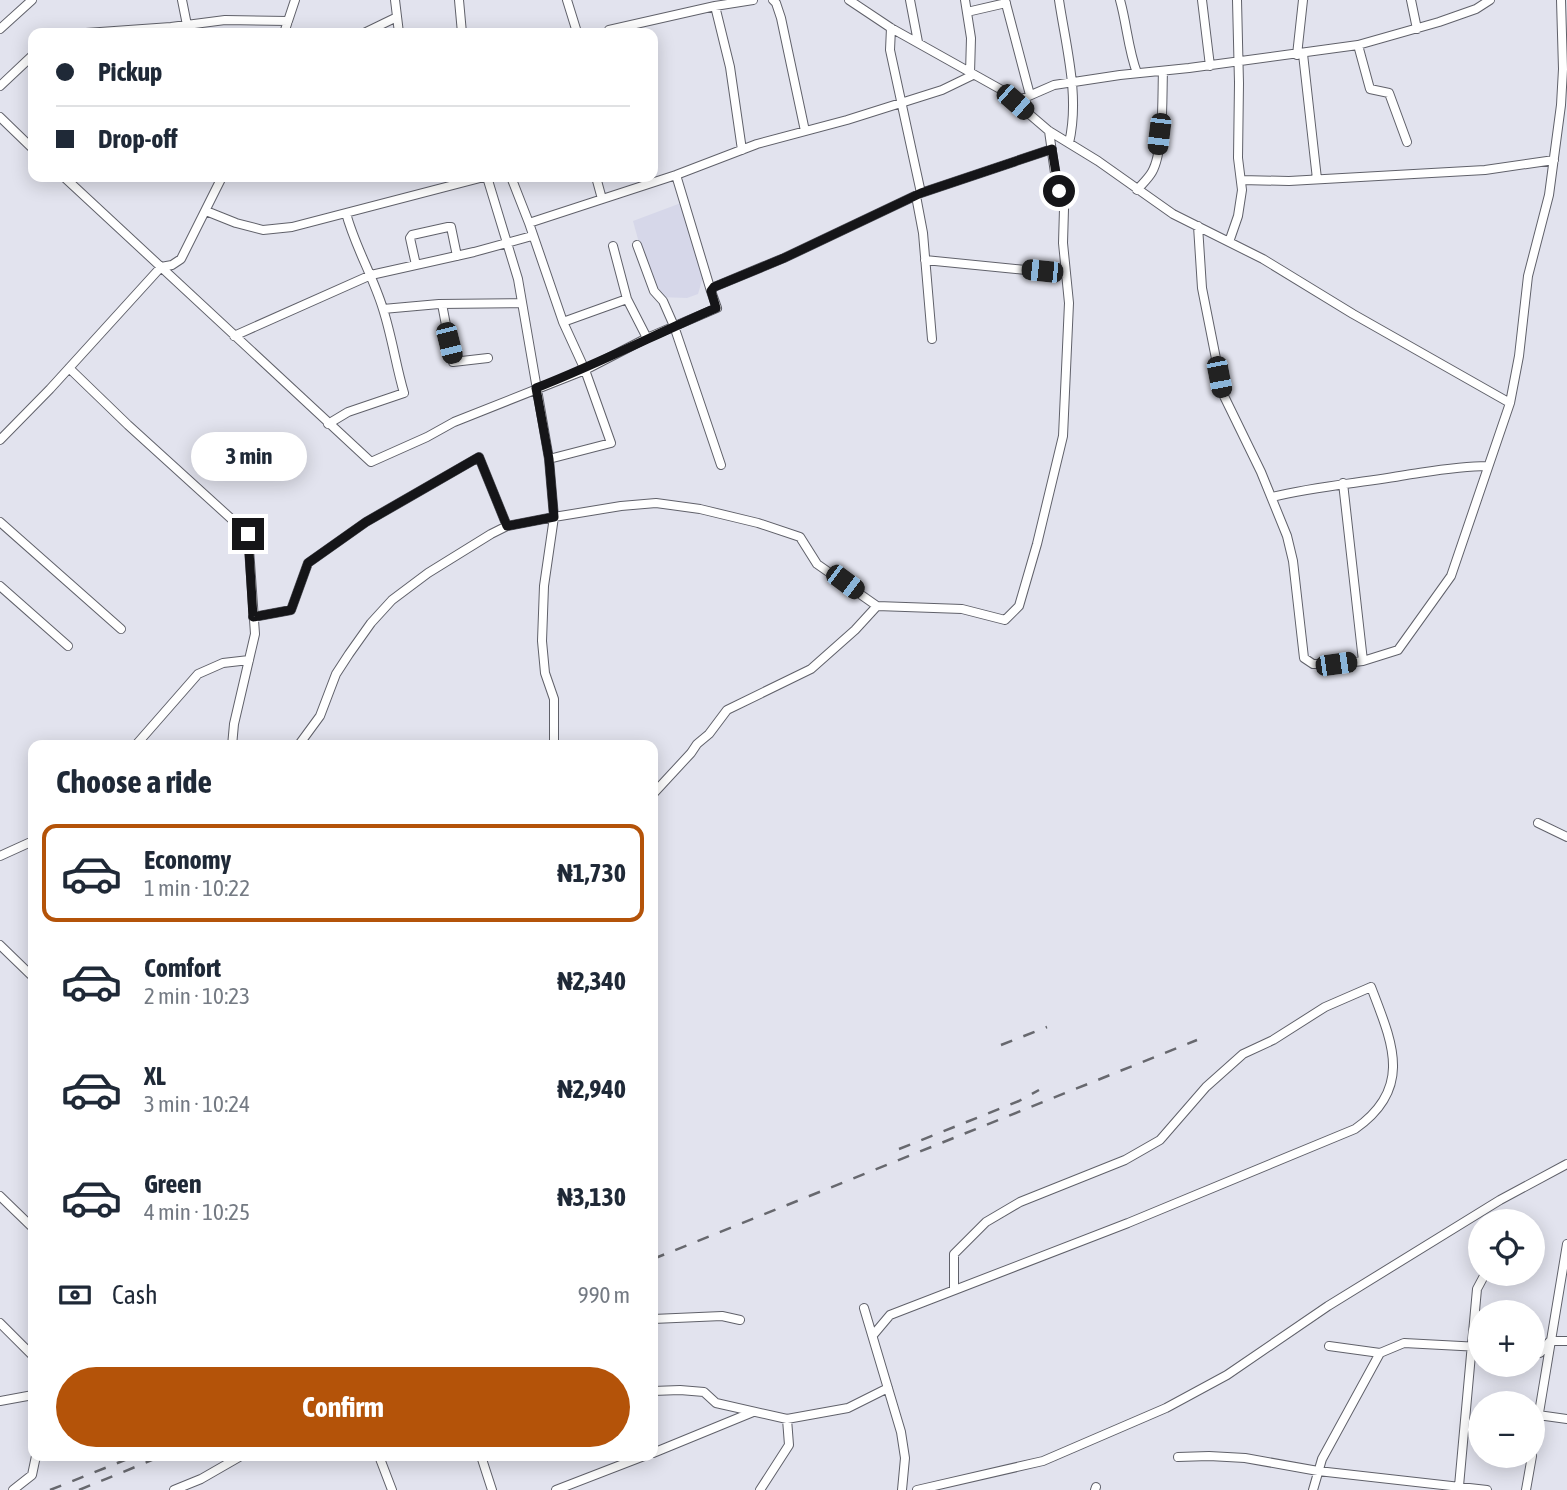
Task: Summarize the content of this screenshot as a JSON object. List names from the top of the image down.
{
  "page": {
    "banner": ["Pickup", "Drop-off"],
    "bubble": "3 min",
    "heading": "Choose a ride",
    "list": [
      {
        "name": "Economy",
        "note": "1 min · 10:22",
        "value": "₦1,730"
      },
      {
        "name": "Comfort",
        "note": "2 min · 10:23",
        "value": "₦2,340"
      },
      {
        "name": "XL",
        "note": "3 min · 10:24",
        "value": "₦2,940"
      },
      {
        "name": "Green",
        "note": "4 min · 10:25",
        "value": "₦3,130"
      }
    ],
    "map_buttons": ["+", "−"],
    "pay": ["Cash", "990 m"],
    "buttons": "Confirm"
  }
}
